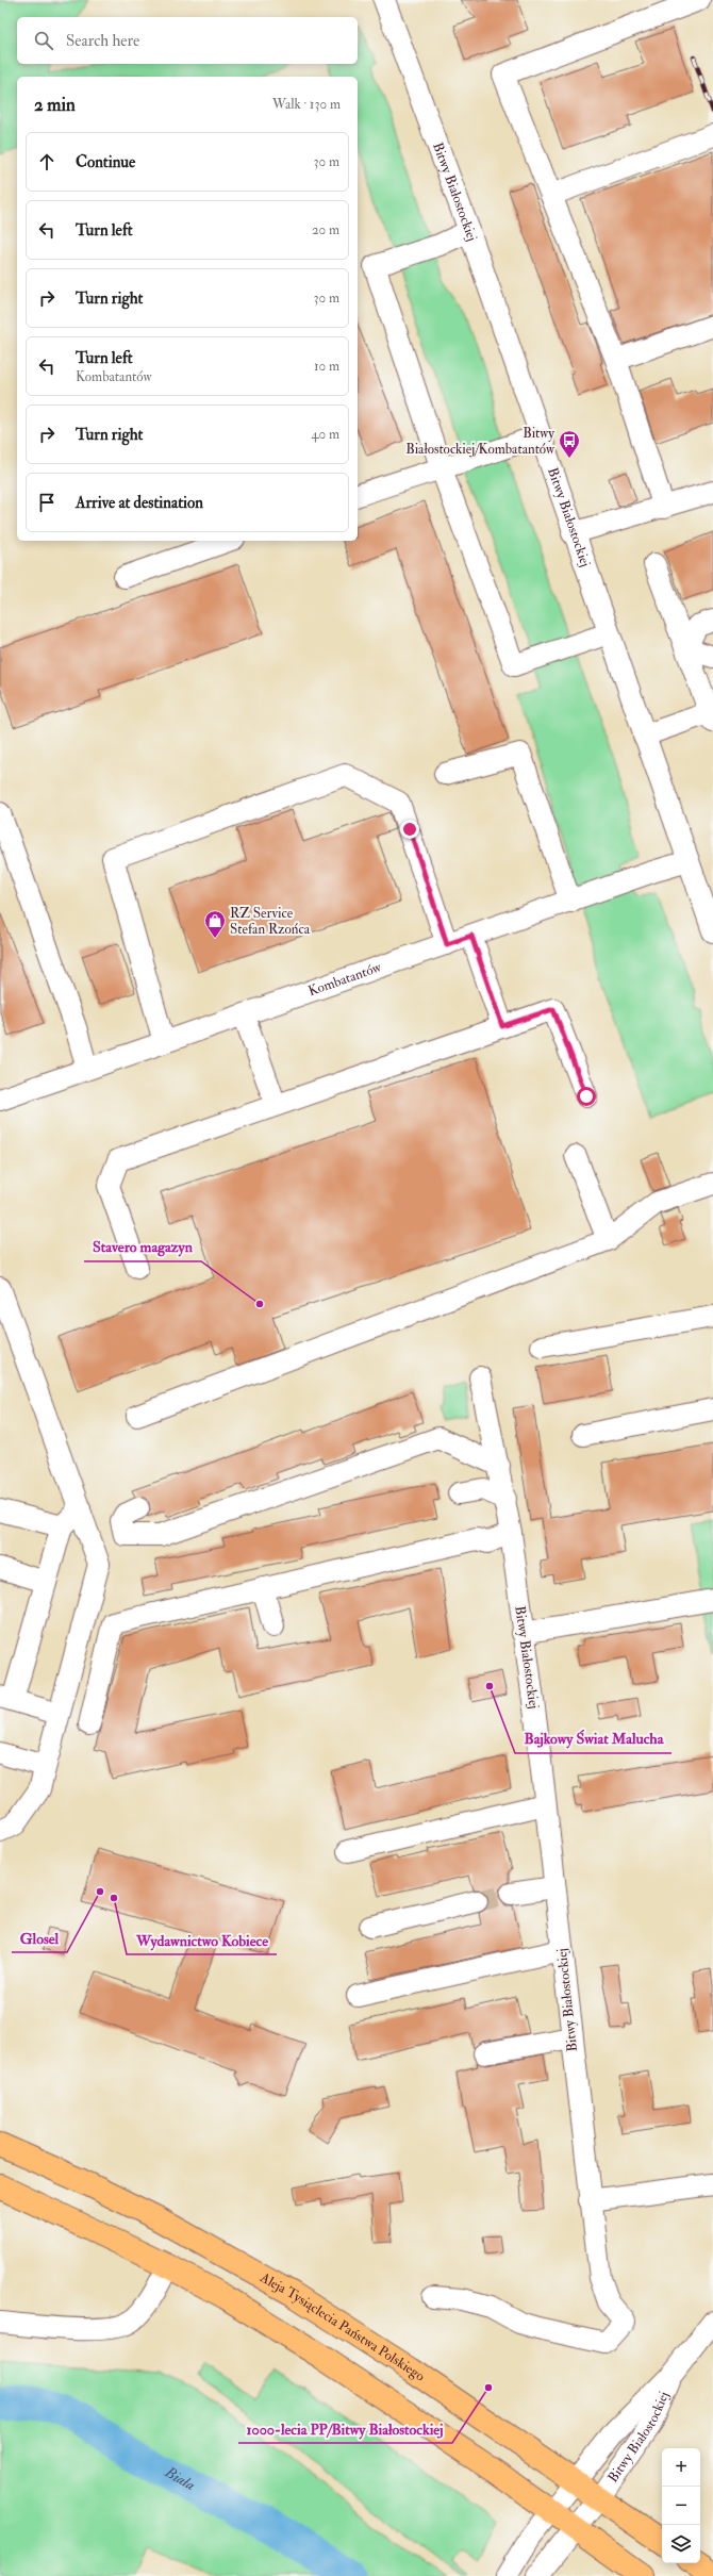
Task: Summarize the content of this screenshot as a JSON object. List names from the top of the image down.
{
  "streets": {
    "main road": ["Aleja Tysiąclecia Państwa Polskiego"],
    "street": ["Bitwy Białostockiej", "Kombatantów"]
  },
  "crossings": [
    ["Bitwy Białostockiej", "Kombatantów"],
    ["Bitwy Białostockiej", "Aleja Tysiąclecia Państwa Polskiego"]
  ],
  "water": ["Biała"],
  "places": {
    "bus stop": ["Bitwy Białostockiej/Kombatantów"],
    "shop": ["RZ Service Stefan Rzońca"],
    "other": [
      "Stavero magazyn",
      "Bajkowy Świat Malucha",
      "Glosel",
      "Wydawnictwo Kobiece",
      "1000-lecia PP/Bitwy Białostockiej"
    ]
  },
  "page": {
    "search": "Search here",
    "heading": ["2 min", "Walk · 130 m"],
    "list": [
      ["Continue", "30 m"],
      ["Turn left", "20 m"],
      ["Turn right", "30 m"],
      ["Turn left", "Kombatantów", "10 m"],
      ["Turn right", "40 m"],
      "Arrive at destination"
    ],
    "map_buttons": ["+", "−"]
  }
}
